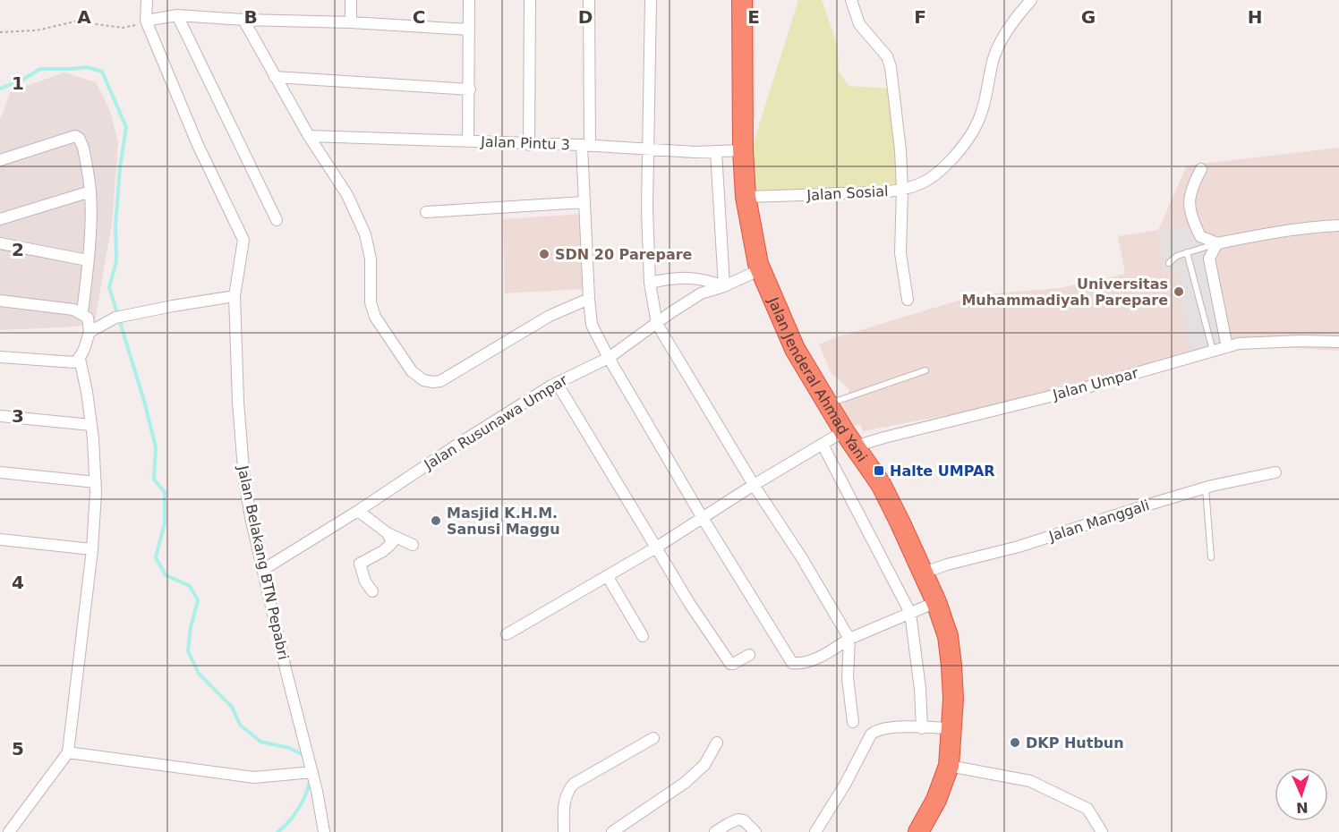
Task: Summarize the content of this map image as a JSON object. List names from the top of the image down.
{
  "streets": {
    "highway": ["Jalan Jenderal Ahmad Yani"],
    "street": [
      "Jalan Pintu 3",
      "Jalan Sosial",
      "Jalan Umpar",
      "Jalan Rusunawa Umpar",
      "Jalan Manggali",
      "Jalan Belakang BTN Pepabri"
    ]
  },
  "crossings": [
    ["Jalan Pintu 3", "Jalan Jenderal Ahmad Yani"],
    ["Jalan Sosial", "Jalan Jenderal Ahmad Yani"],
    ["Jalan Jenderal Ahmad Yani", "Jalan Umpar"],
    ["Jalan Jenderal Ahmad Yani", "Jalan Rusunawa Umpar"],
    ["Jalan Jenderal Ahmad Yani", "Jalan Manggali"],
    ["Jalan Rusunawa Umpar", "Jalan Belakang BTN Pepabri"]
  ],
  "places": {
    "other": [
      "SDN 20 Parepare",
      "Universitas Muhammadiyah Parepare",
      "Masjid K.H.M. Sanusi Maggu",
      "DKP Hutbun"
    ],
    "transit": ["Halte UMPAR"]
  },
  "north": "bottom",
  "grid": {
    "columns": [
      "A",
      "B",
      "C",
      "D",
      "E",
      "F",
      "G",
      "H"
    ],
    "rows": [
      "1",
      "2",
      "3",
      "4",
      "5"
    ]
  }
}
